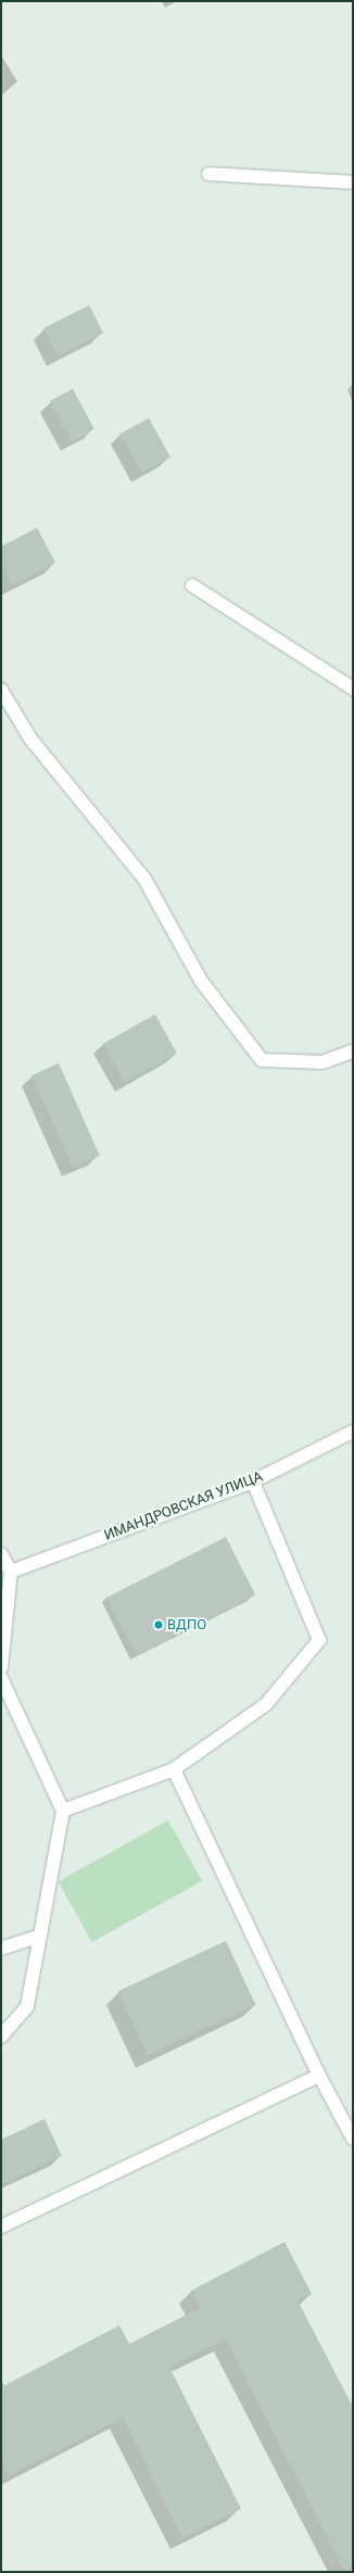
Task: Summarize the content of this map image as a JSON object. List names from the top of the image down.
{
  "streets": {
    "street": ["ИМАНДРОВСКАЯ УЛИЦА"]
  },
  "places": ["ВДПО"]
}
